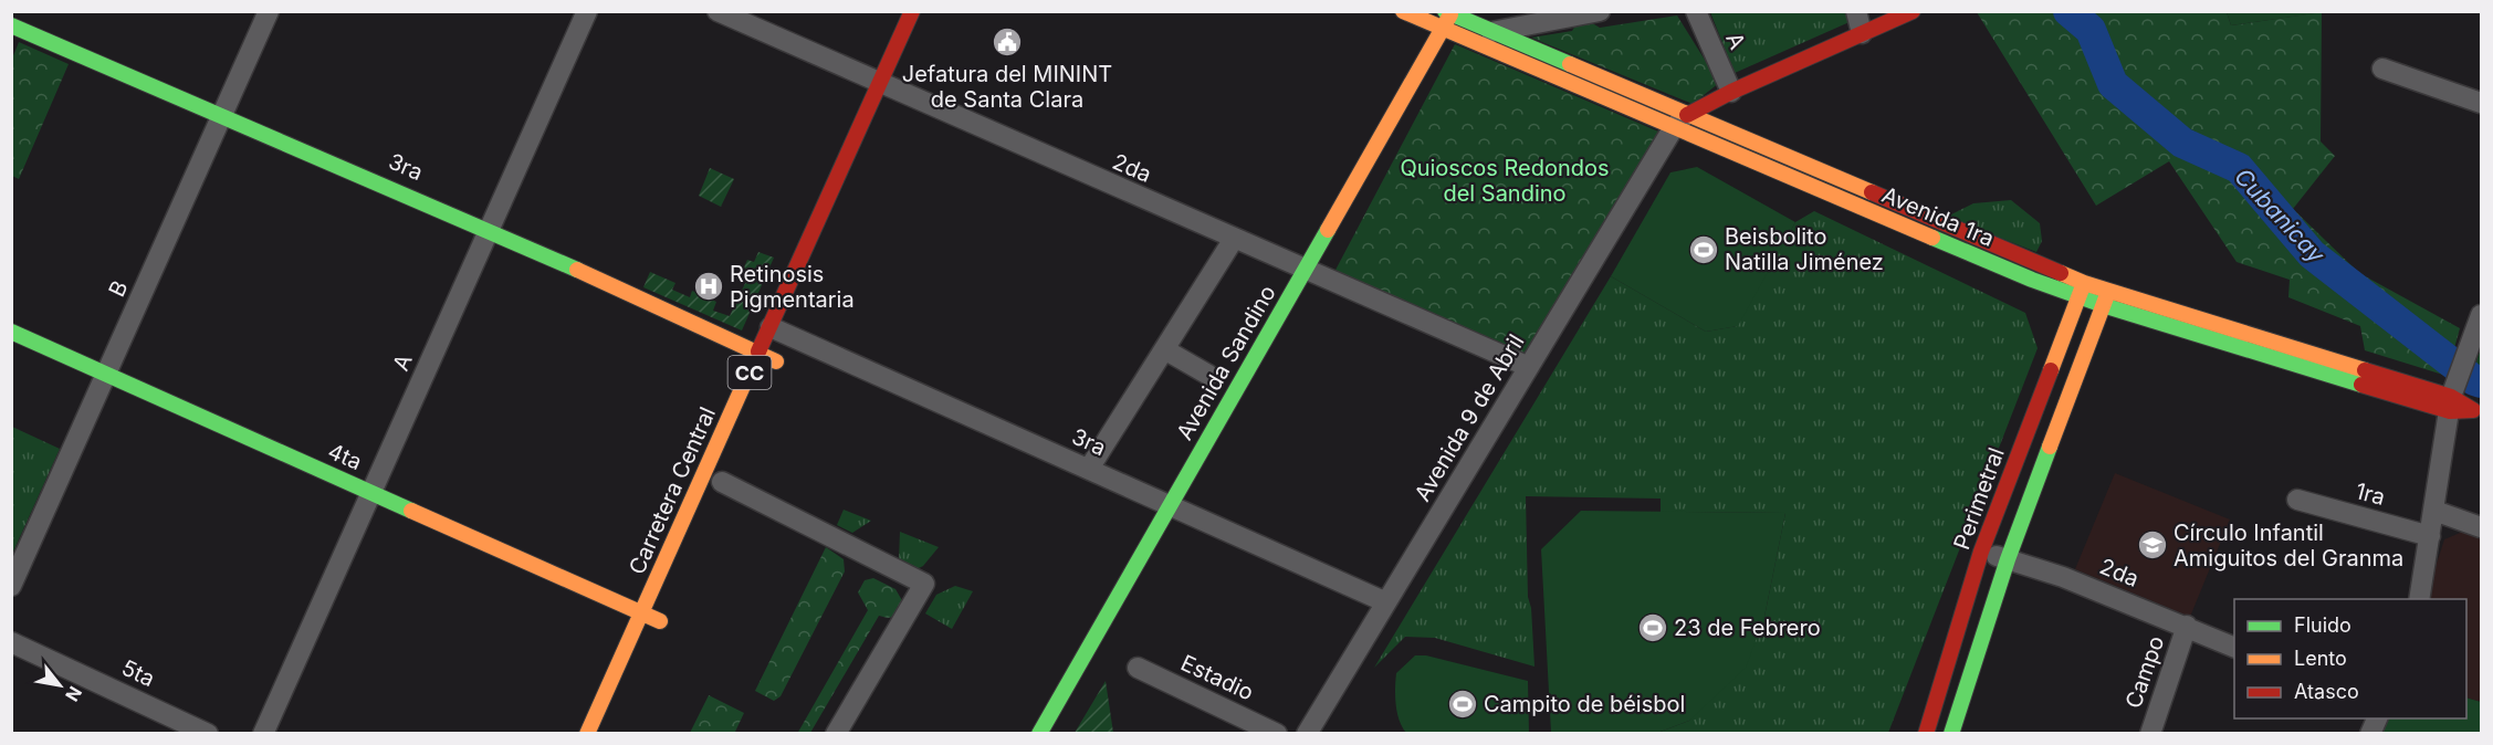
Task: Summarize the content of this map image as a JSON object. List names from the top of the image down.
{
  "streets": {
    "main road": [
      "3ra",
      "Avenida 1ra",
      "Avenida Sandino",
      "CC",
      "4ta",
      "Carretera Central",
      "Perimetral"
    ],
    "street": [
      "A",
      "2da",
      "B",
      "Avenida 9 de Abril",
      "1ra",
      "Campo",
      "5ta",
      "Estadio"
    ]
  },
  "crossings": [
    ["A", "3ra"],
    ["A", "4ta"],
    ["3ra", "B"],
    ["3ra", "Avenida Sandino"],
    ["3ra", "Avenida 9 de Abril"],
    ["3ra", "Carretera Central"],
    ["2da", "Avenida Sandino"],
    ["2da", "Avenida 9 de Abril"],
    ["2da", "Carretera Central"],
    ["2da", "Perimetral"],
    ["2da", "Campo"],
    ["Avenida 1ra", "Avenida Sandino"],
    ["Avenida 1ra", "Avenida 9 de Abril"],
    ["Avenida 1ra", "Perimetral"],
    ["B", "4ta"],
    ["4ta", "Carretera Central"]
  ],
  "water": ["Cubanicay"],
  "parks": ["Quioscos Redondos del Sandino"],
  "places": {
    "public building": ["Jefatura del MININT de Santa Clara"],
    "sports": ["Beisbolito Natilla Jiménez", "23 de Febrero", "Campito de béisbol"],
    "hospital": ["Retinosis Pigmentaria"],
    "school or university": ["Círculo Infantil Amiguitos del Granma"]
  },
  "legend": ["Fluido", "Lento", "Atasco"],
  "north": "bottom right"
}
